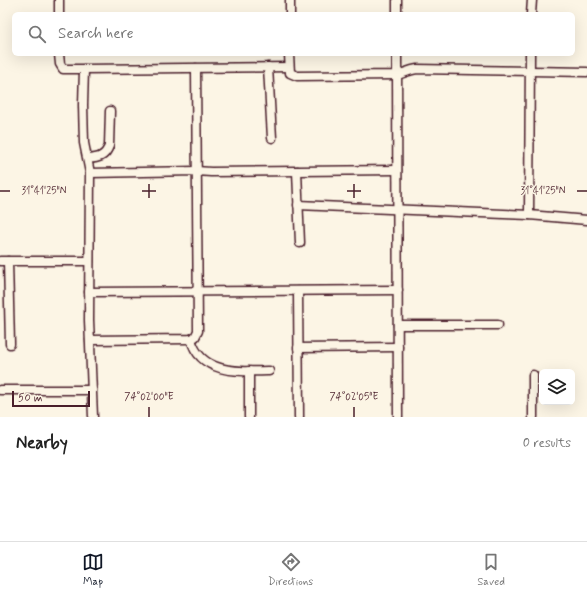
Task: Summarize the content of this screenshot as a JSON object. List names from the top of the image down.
{
  "scale_bar": "50 m",
  "page": {
    "search": "Search here",
    "scale": "50 m",
    "heading": ["Nearby", "0 results"],
    "nav": ["Map", "Directions", "Saved"]
  },
  "coordinates": ["31°41'25\"N", "74°02'00\"E", "74°02'05\"E"]
}
